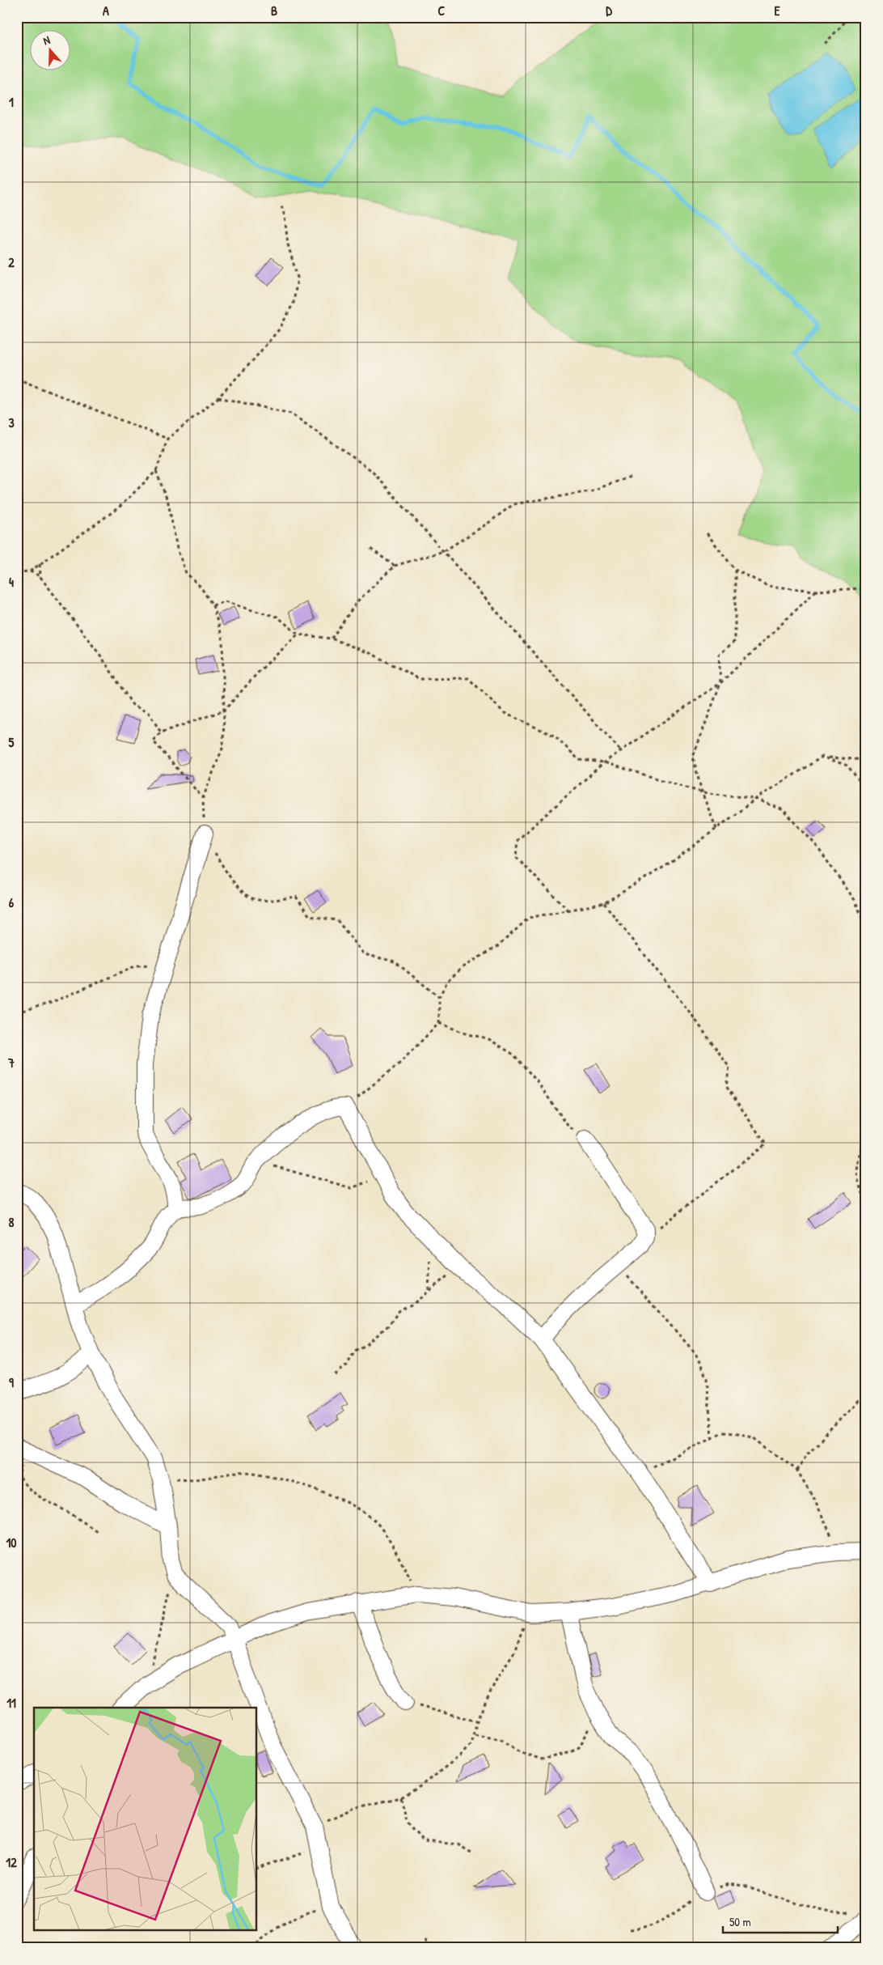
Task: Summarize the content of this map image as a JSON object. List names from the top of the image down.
{
  "scale_bar": "50 m",
  "north": "top",
  "grid": {
    "columns": [
      "A",
      "B",
      "C",
      "D",
      "E"
    ],
    "rows": [
      "1",
      "2",
      "3",
      "4",
      "5",
      "6",
      "7",
      "8",
      "9",
      "10",
      "11",
      "12"
    ]
  }
}
